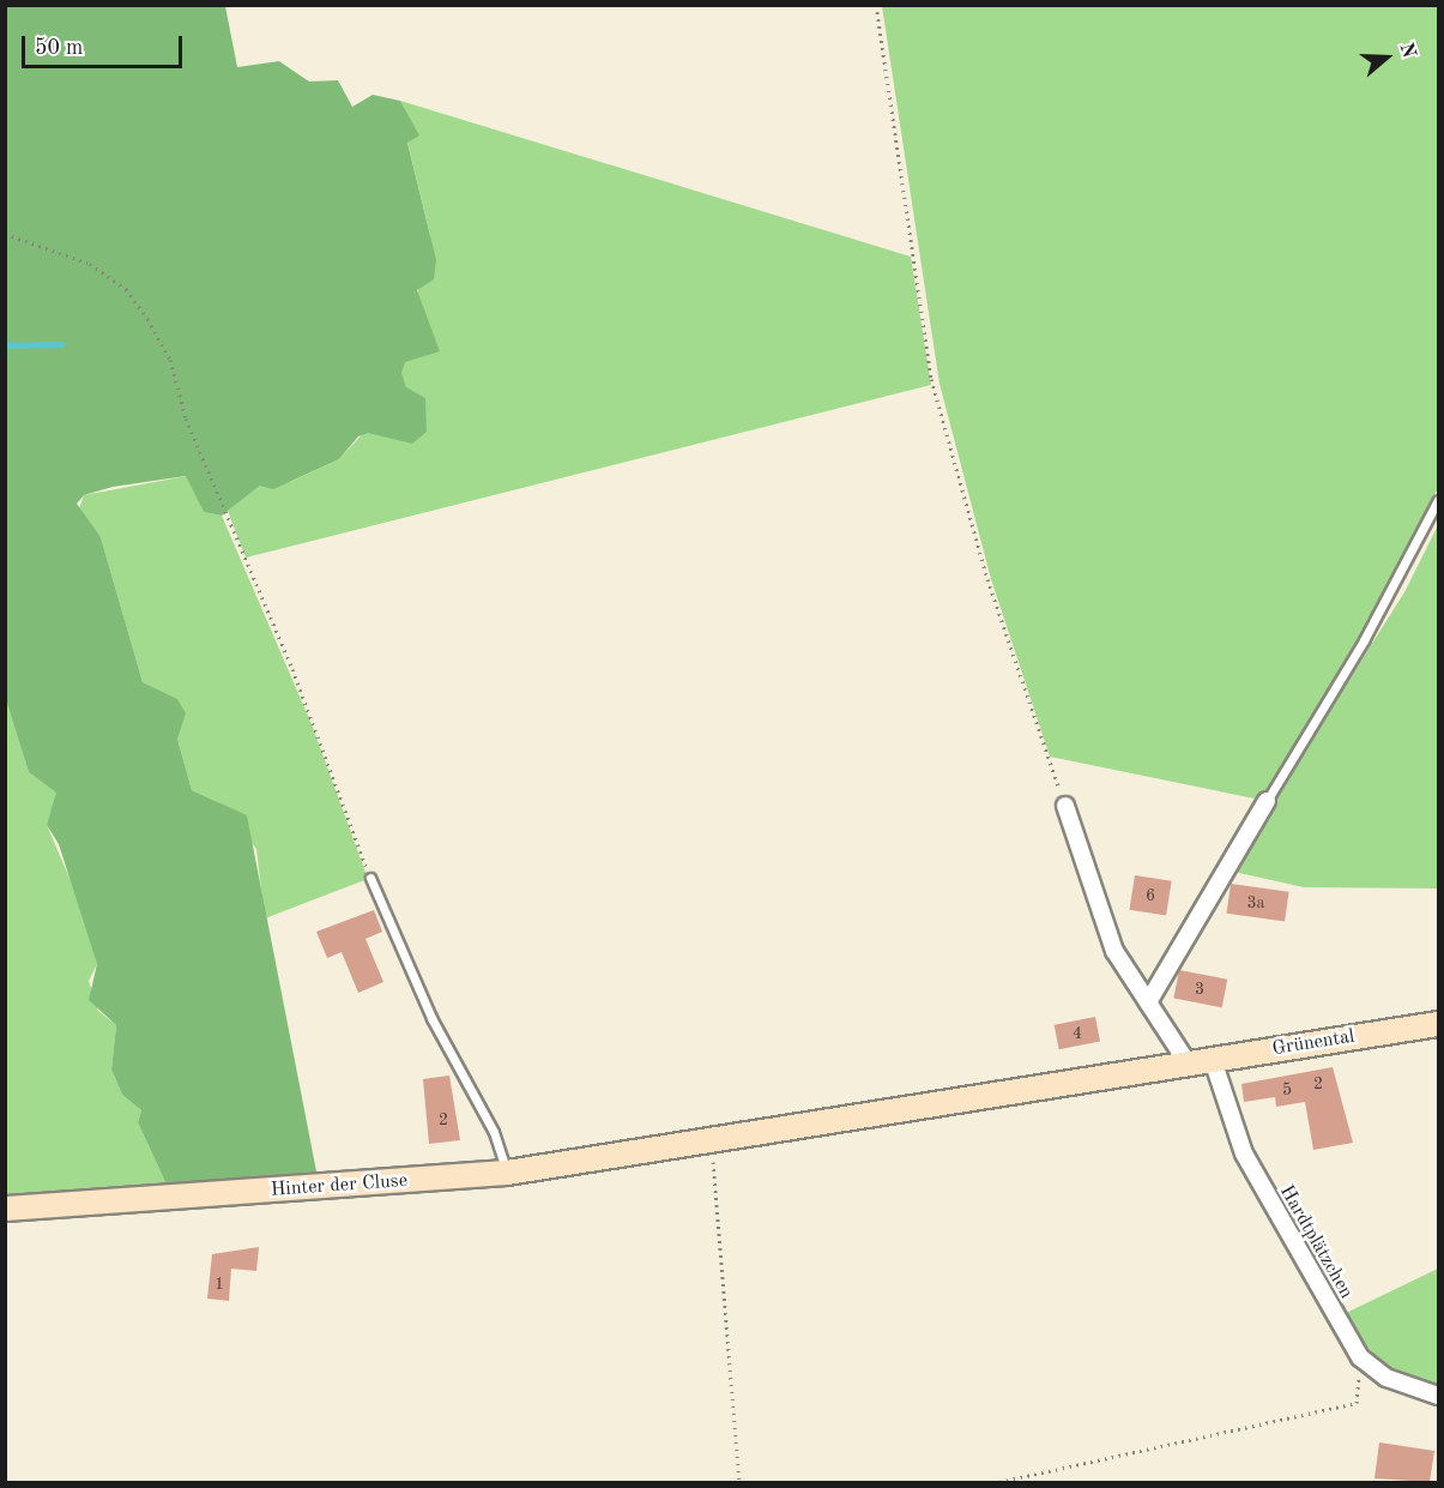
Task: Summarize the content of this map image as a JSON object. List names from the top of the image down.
{
  "streets": {
    "main road": ["Grünental", "Hinter der Cluse"],
    "street": ["Hardtplätzchen"]
  },
  "crossings": [
    ["Grünental", "Hinter der Cluse"],
    ["Grünental", "Hardtplätzchen"]
  ],
  "house_numbers": [
    "6",
    "3a",
    "3",
    "4",
    "2",
    "5",
    "2",
    "1"
  ],
  "scale_bar": "50 m",
  "north": "right"
}
